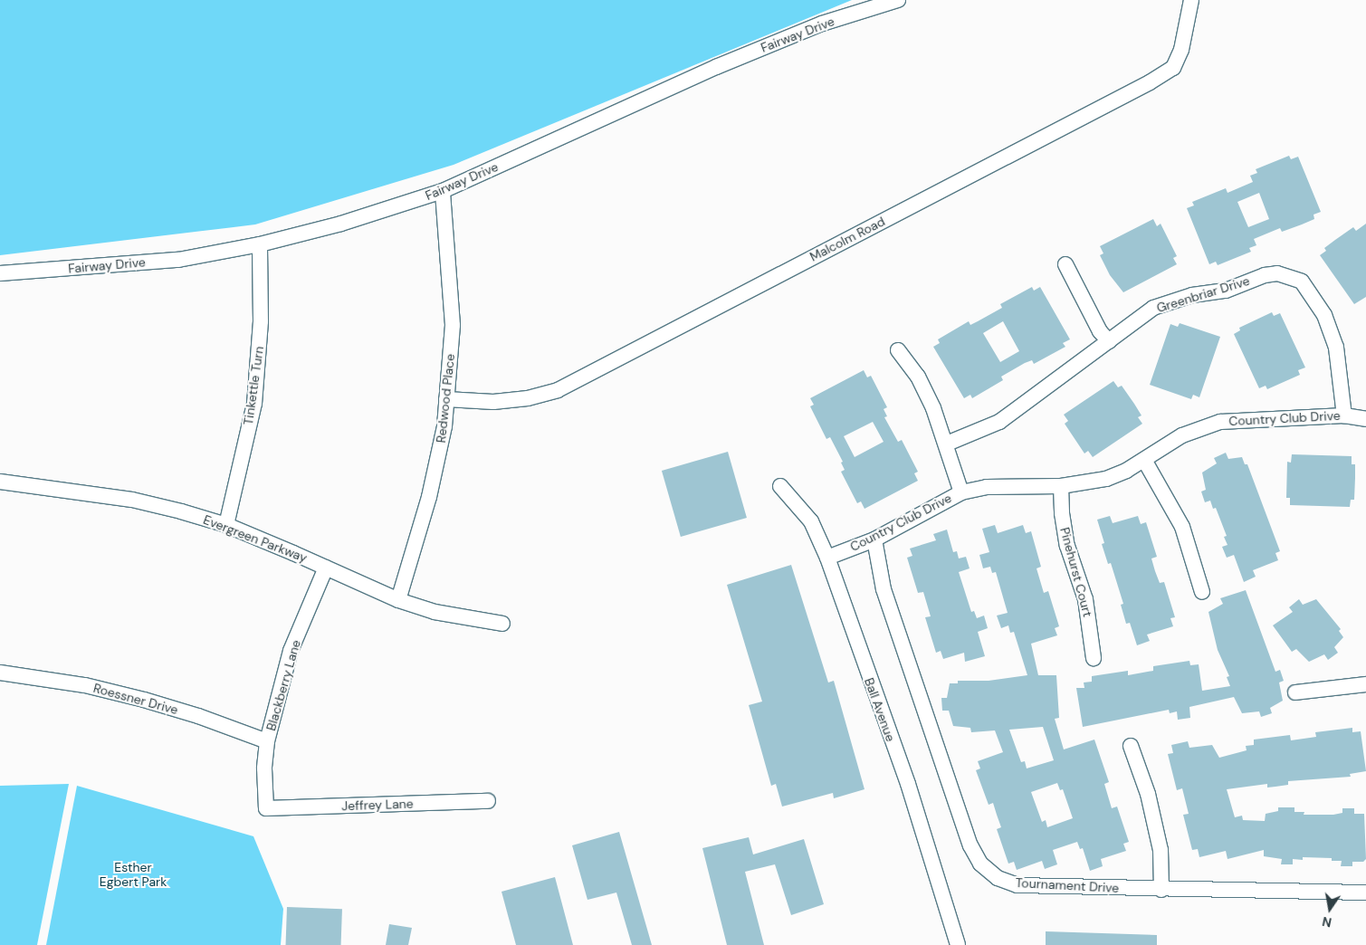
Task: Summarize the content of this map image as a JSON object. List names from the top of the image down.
{
  "streets": {
    "street": [
      "Fairway Drive",
      "Malcolm Road",
      "Greenbriar Drive",
      "Tinkettle Turn",
      "Redwood Place",
      "Country Club Drive",
      "Evergreen Parkway",
      "Pinehurst Court",
      "Blackberry Lane",
      "Roessner Drive",
      "Ball Avenue",
      "Jeffrey Lane",
      "Tournament Drive"
    ]
  },
  "crossings": [
    ["Fairway Drive", "Tinkettle Turn"],
    ["Fairway Drive", "Redwood Place"],
    ["Malcolm Road", "Redwood Place"],
    ["Greenbriar Drive", "Country Club Drive"],
    ["Tinkettle Turn", "Evergreen Parkway"],
    ["Redwood Place", "Evergreen Parkway"],
    ["Country Club Drive", "Pinehurst Court"],
    ["Country Club Drive", "Ball Avenue"],
    ["Country Club Drive", "Tournament Drive"],
    ["Evergreen Parkway", "Blackberry Lane"],
    ["Blackberry Lane", "Roessner Drive"],
    ["Blackberry Lane", "Jeffrey Lane"]
  ],
  "parks": ["Esther Egbert Park"],
  "north": "bottom"
}
